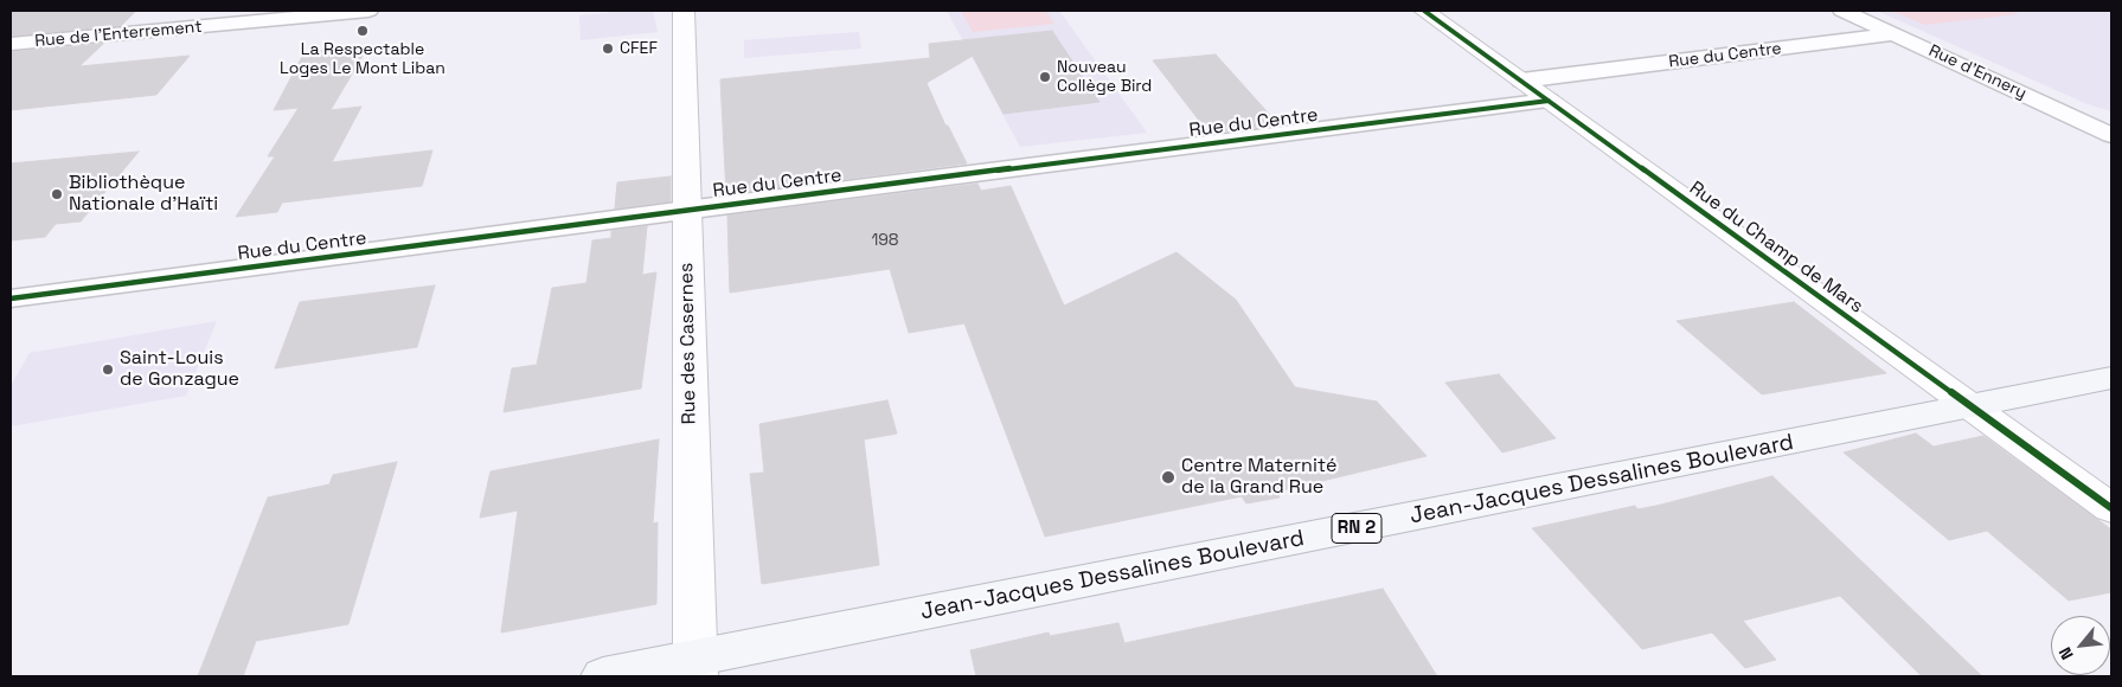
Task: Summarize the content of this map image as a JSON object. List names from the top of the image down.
{
  "streets": {
    "main road": [
      "Rue du Champ de Mars",
      "Rue des Casernes",
      "Jean-Jacques Dessalines Boulevard",
      "RN 2"
    ],
    "street": ["Rue de l'Enterrement", "Rue du Centre", "Rue d'Ennery"]
  },
  "crossings": [
    ["Rue du Centre", "Rue d'Ennery"],
    ["Rue du Centre", "Rue du Champ de Mars"],
    ["Rue du Centre", "Rue des Casernes"],
    ["Rue du Champ de Mars", "Jean-Jacques Dessalines Boulevard"],
    ["Rue des Casernes", "Jean-Jacques Dessalines Boulevard"]
  ],
  "places": [
    "La Respectable Loges Le Mont Liban",
    "CFEF",
    "Nouveau Collège Bird",
    "Bibliothèque Nationale d’Haïti",
    "Saint-Louis de Gonzague",
    "Centre Maternité de la Grand Rue"
  ],
  "house_numbers": ["198"],
  "north": "bottom left"
}
